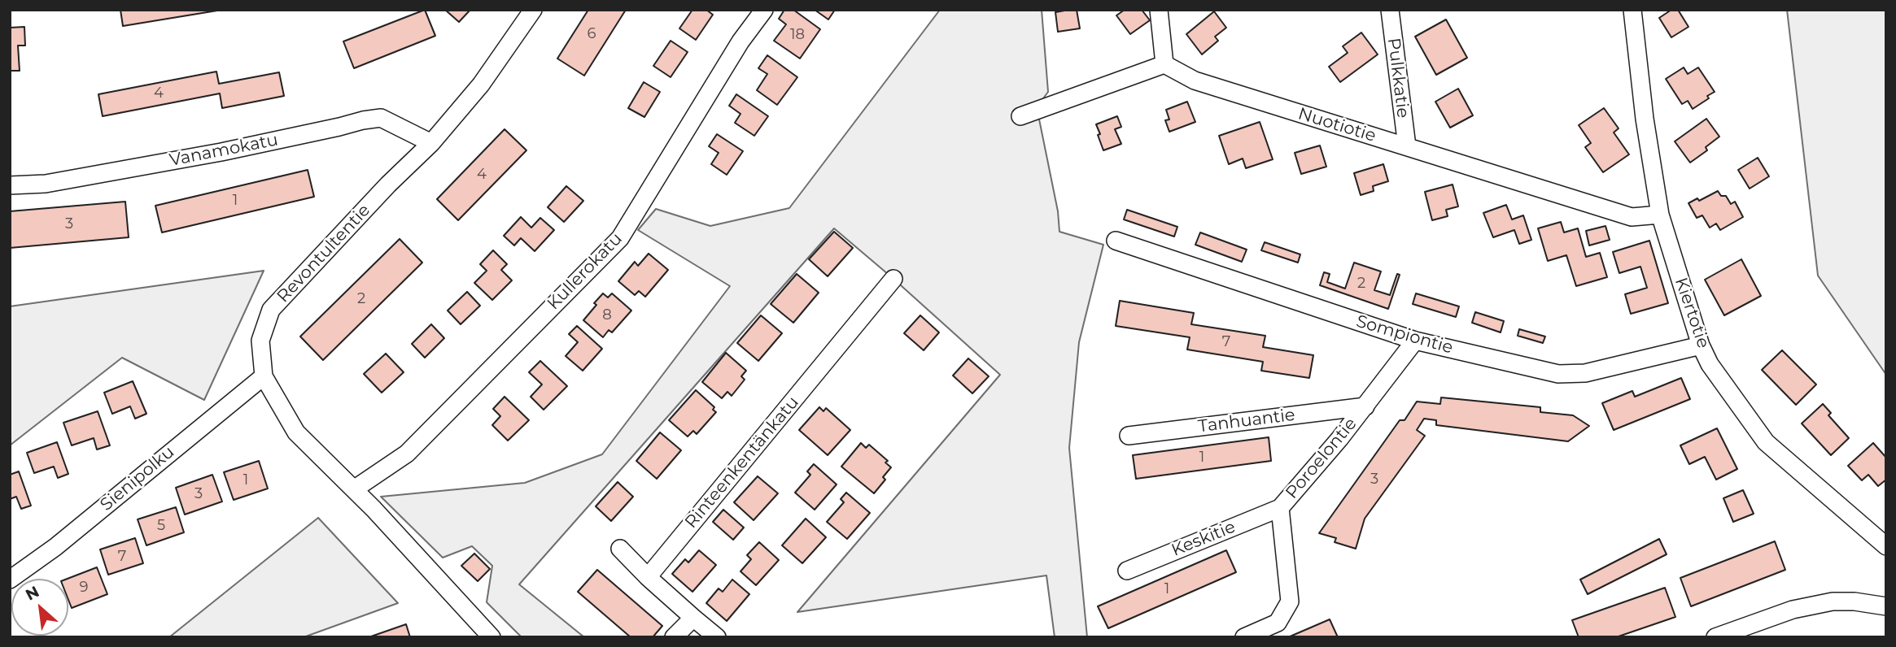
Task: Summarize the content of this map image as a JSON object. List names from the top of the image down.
{
  "streets": {
    "street": [
      "Pulkkatie",
      "Nuotiotie",
      "Vanamokatu",
      "Revontultentie",
      "Kullerokatu",
      "Kiertotie",
      "Sompiontie",
      "Tanhuantie",
      "Poroelontie",
      "Rinteenkentänkatu",
      "Sienipolku",
      "Keskitie"
    ]
  },
  "crossings": [
    ["Pulkkatie", "Nuotiotie"],
    ["Nuotiotie", "Kiertotie"],
    ["Vanamokatu", "Revontultentie"],
    ["Revontultentie", "Kullerokatu"],
    ["Revontultentie", "Sienipolku"],
    ["Kiertotie", "Sompiontie"],
    ["Sompiontie", "Poroelontie"],
    ["Tanhuantie", "Poroelontie"],
    ["Poroelontie", "Keskitie"]
  ],
  "house_numbers": [
    "6",
    "18",
    "4",
    "4",
    "1",
    "3",
    "2",
    "2",
    "8",
    "7",
    "1",
    "3",
    "1",
    "3",
    "5",
    "7",
    "9",
    "1"
  ],
  "north": "top left"
}
